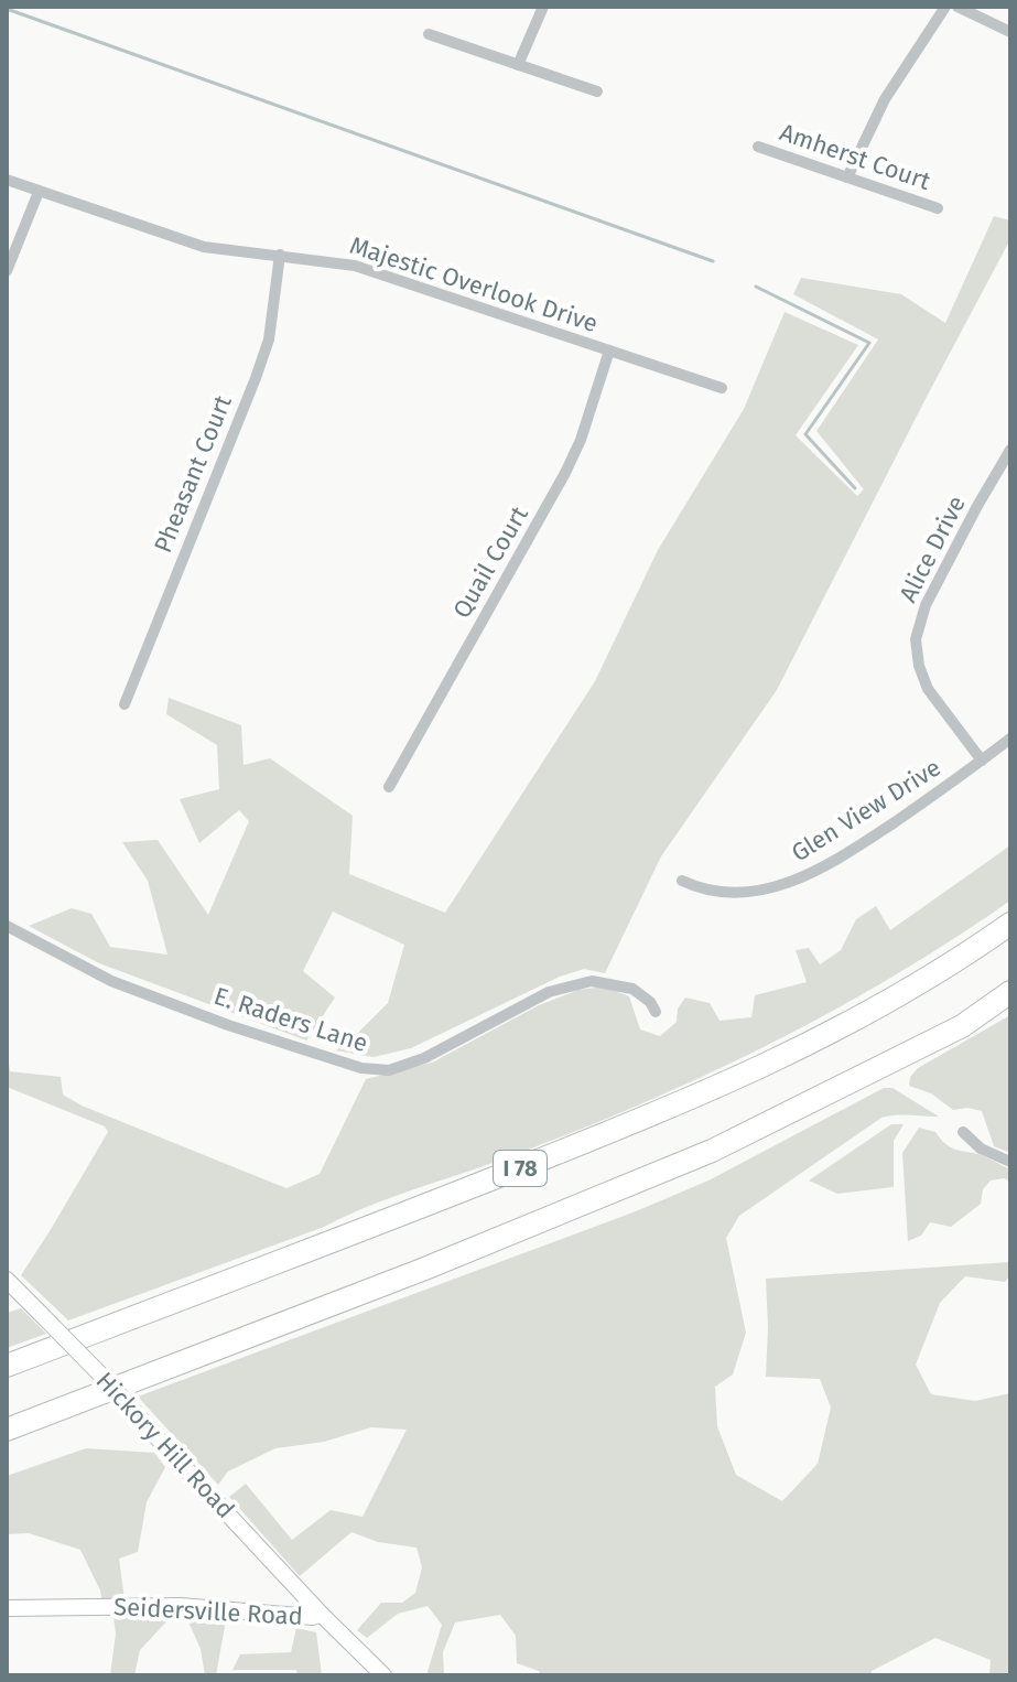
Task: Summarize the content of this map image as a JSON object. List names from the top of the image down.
{
  "streets": {
    "highway": ["I 78"],
    "street": [
      "Amherst Court",
      "Majestic Overlook Drive",
      "Pheasant Court",
      "Alice Drive",
      "Quail Court",
      "Glen View Drive",
      "E. Raders Lane",
      "Hickory Hill Road",
      "Seidersville Road"
    ]
  },
  "crossings": [
    ["Majestic Overlook Drive", "Pheasant Court"],
    ["Majestic Overlook Drive", "Quail Court"],
    ["Alice Drive", "Glen View Drive"],
    ["Hickory Hill Road", "Seidersville Road"]
  ]
}
